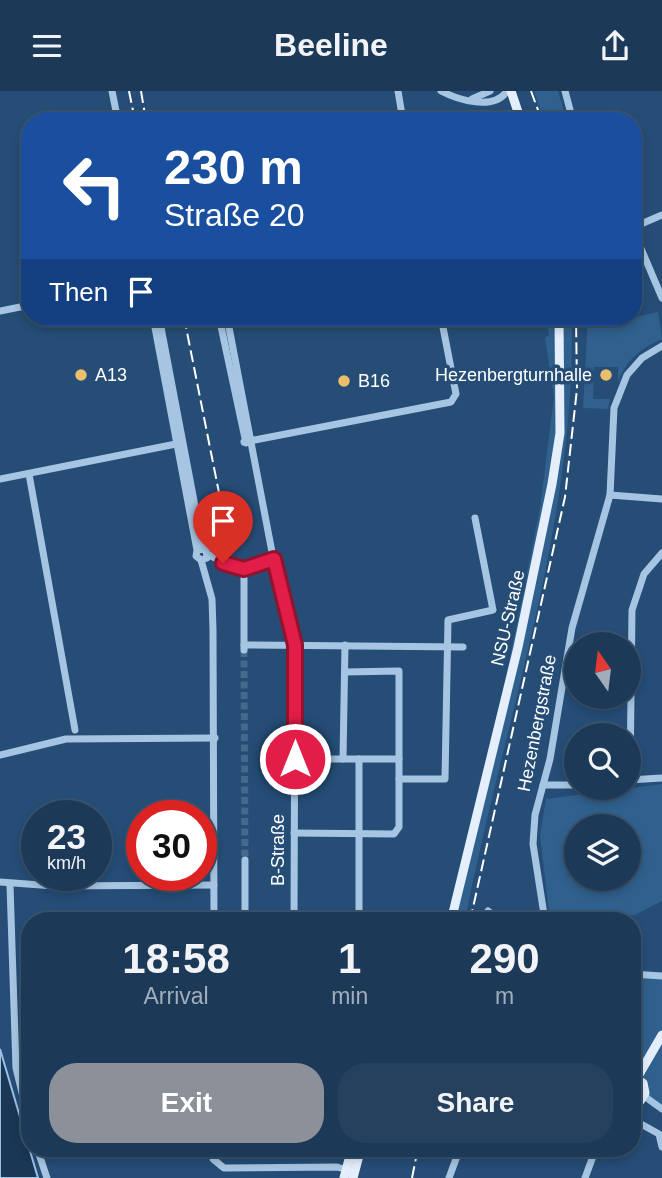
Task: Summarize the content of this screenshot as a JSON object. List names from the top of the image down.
{
  "streets": {
    "main road": ["NSU-Straße"],
    "street": ["Hezenbergstraße", "B-Straße"]
  },
  "places": ["A13", "Hezenbergturnhalle", "B16"],
  "north": "top",
  "page": {
    "header": "Beeline",
    "turn": ["230 m", "Straße 20"],
    "then": "Then",
    "speed": "23 km/h",
    "limit": "30",
    "eta": [
      "18:58",
      "Arrival",
      "1",
      "min",
      "290",
      "m"
    ],
    "buttons": ["Exit", "Share"]
  }
}
